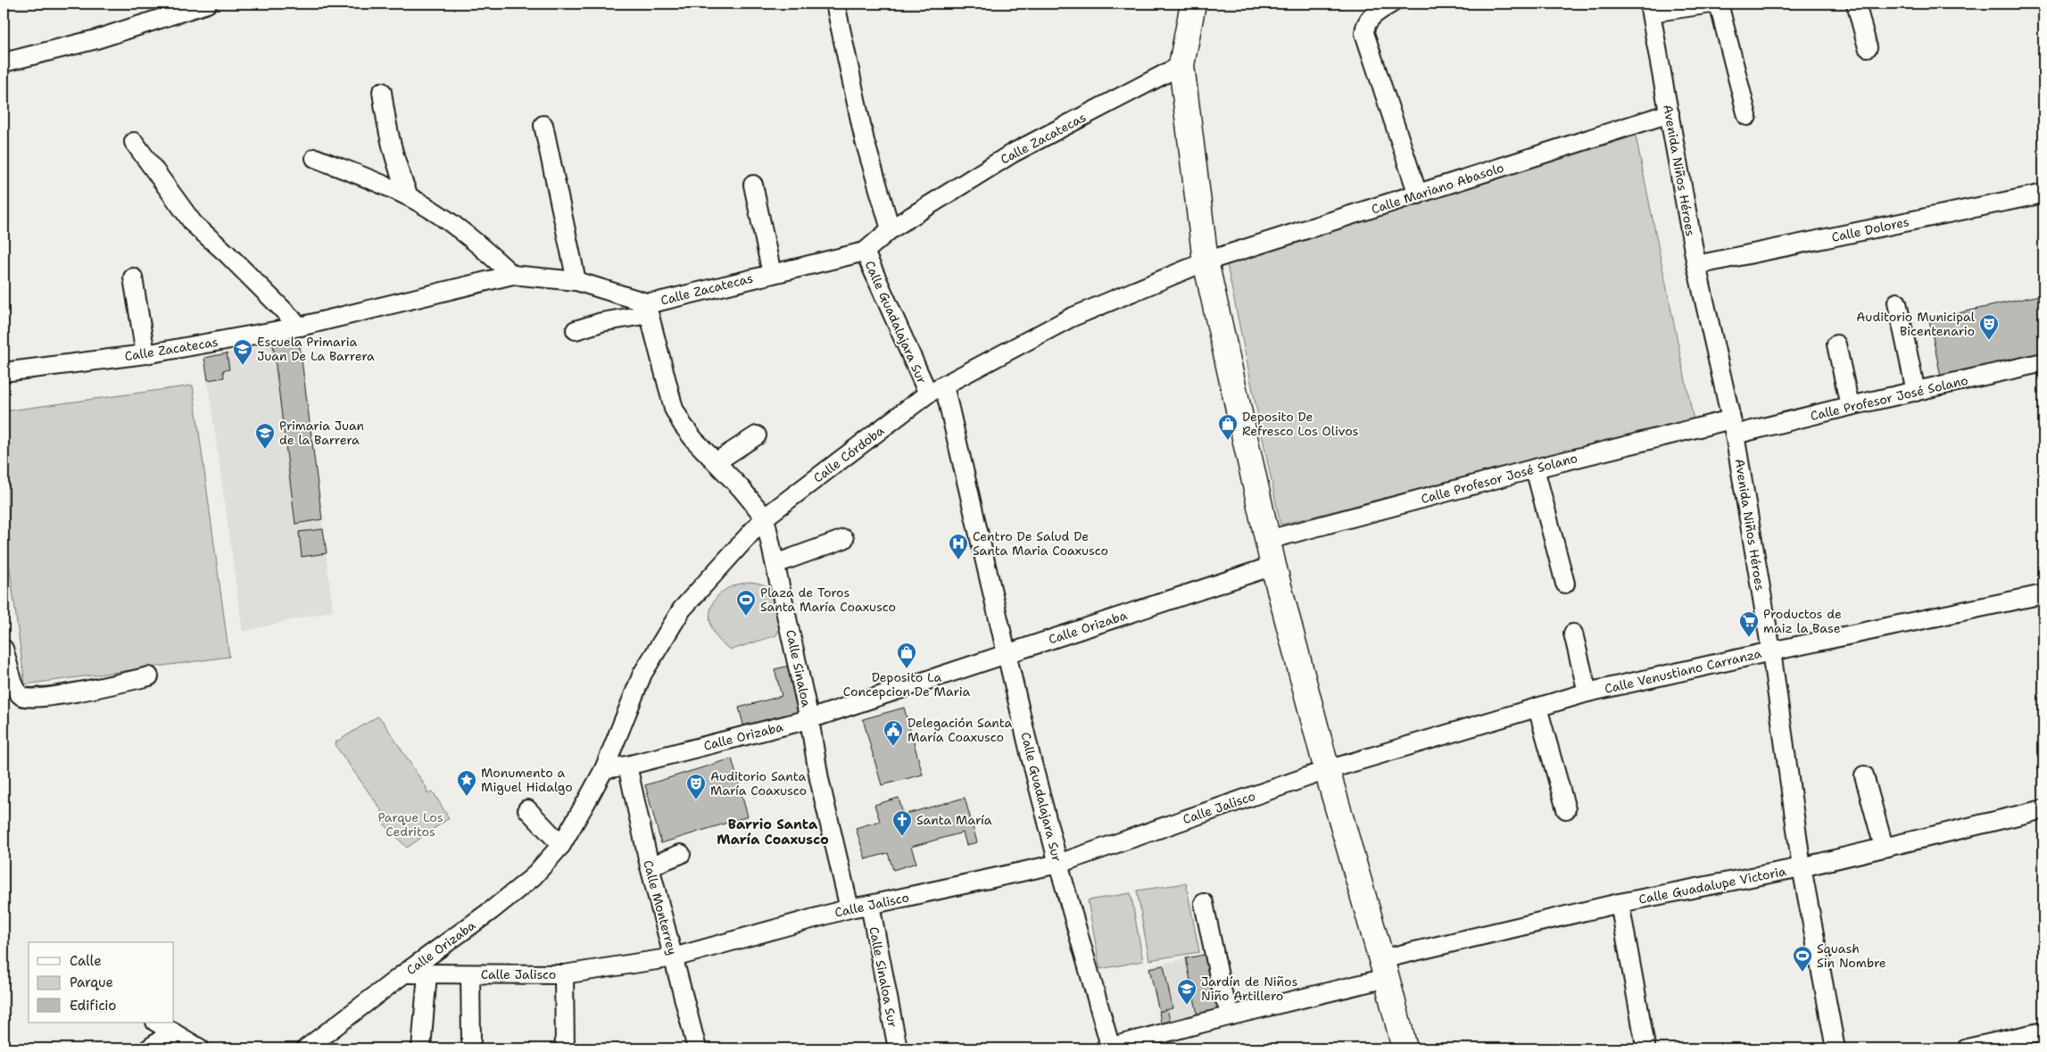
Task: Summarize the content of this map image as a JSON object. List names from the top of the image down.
{
  "streets": {
    "street": [
      "Calle Zacatecas",
      "Avenida Niños Héroes",
      "Calle Mariano Abasolo",
      "Calle Dolores",
      "Calle Guadalajara Sur",
      "Calle Profesor José Solano",
      "Calle Córdoba",
      "Calle Orizaba",
      "Calle Sinaloa",
      "Calle Venustiano Carranza",
      "Calle Jalisco",
      "Calle Guadalupe Victoria",
      "Calle Monterrey",
      "Calle Sinaloa Sur"
    ]
  },
  "crossings": [
    ["Calle Zacatecas", "Calle Guadalajara Sur"],
    ["Calle Zacatecas", "Calle Sinaloa"],
    ["Avenida Niños Héroes", "Calle Mariano Abasolo"],
    ["Avenida Niños Héroes", "Calle Dolores"],
    ["Avenida Niños Héroes", "Calle Profesor José Solano"],
    ["Avenida Niños Héroes", "Calle Venustiano Carranza"],
    ["Avenida Niños Héroes", "Calle Guadalupe Victoria"],
    ["Calle Mariano Abasolo", "Calle Córdoba"],
    ["Calle Guadalajara Sur", "Calle Córdoba"],
    ["Calle Guadalajara Sur", "Calle Orizaba"],
    ["Calle Guadalajara Sur", "Calle Jalisco"],
    ["Calle Guadalajara Sur", "Calle Guadalupe Victoria"],
    ["Calle Córdoba", "Calle Orizaba"],
    ["Calle Córdoba", "Calle Sinaloa"],
    ["Calle Orizaba", "Calle Sinaloa"],
    ["Calle Orizaba", "Calle Jalisco"],
    ["Calle Orizaba", "Calle Monterrey"],
    ["Calle Sinaloa", "Calle Jalisco"],
    ["Calle Venustiano Carranza", "Calle Jalisco"],
    ["Calle Jalisco", "Calle Monterrey"],
    ["Calle Jalisco", "Calle Sinaloa Sur"]
  ],
  "districts": ["Barrio Santa María Coaxusco"],
  "parks": ["Parque Los Cedritos"],
  "places": {
    "theatre": ["Auditorio Municipal Bicentenario", "Auditorio Santa María Coaxusco"],
    "school or university": ["Escuela Primaria Juan De La Barrera", "Primaria Juan de la Barrera", "Jardín de Niños Niño Artillero"],
    "shop": ["Deposito De Refresco Los Olivos", "Deposito La Concepcion De Maria"],
    "hospital": ["Centro De Salud De Santa Maria Coaxusco"],
    "sports": ["Plaza de Toros Santa María Coaxusco", "Squash Sin Nombre"],
    "supermarket": ["Productos de maiz la Base"],
    "public building": ["Delegación Santa María Coaxusco"],
    "place": ["Monumento a Miguel Hidalgo"],
    "church": ["Santa María"]
  },
  "legend": ["Calle", "Parque", "Edificio"]
}
